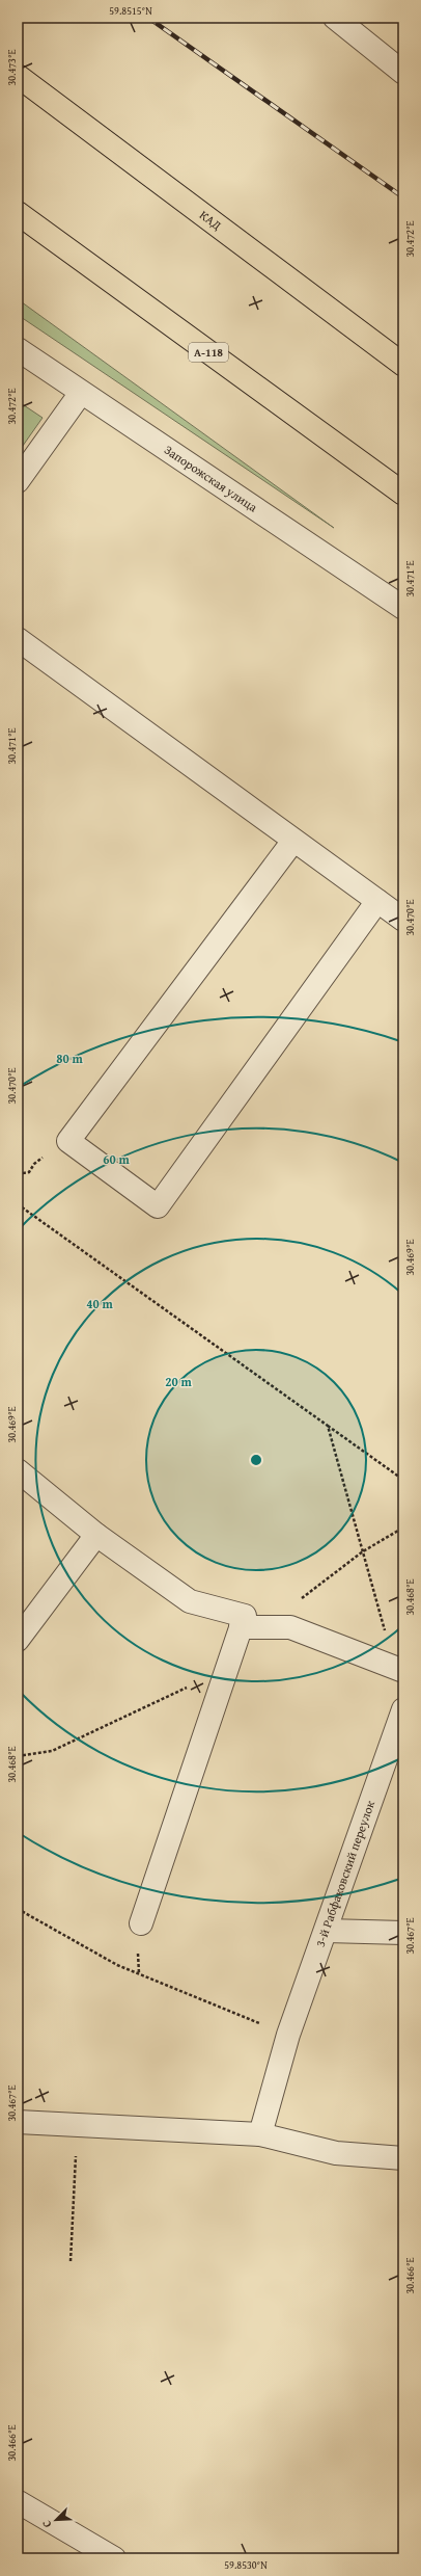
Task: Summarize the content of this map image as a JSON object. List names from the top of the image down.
{
  "streets": {
    "highway": ["КАД", "А-118"],
    "street": ["Запорожская улица", "3-й Рабфаковский переулок"]
  },
  "north": "bottom left",
  "coordinates": [
    "59.8515°N",
    "30.473°E",
    "30.472°E",
    "30.471°E",
    "30.470°E",
    "30.469°E",
    "30.468°E",
    "30.467°E",
    "30.466°E",
    "59.8530°N"
  ],
  "rings": [
    "80 m",
    "60 m",
    "40 m",
    "20 m"
  ]
}
